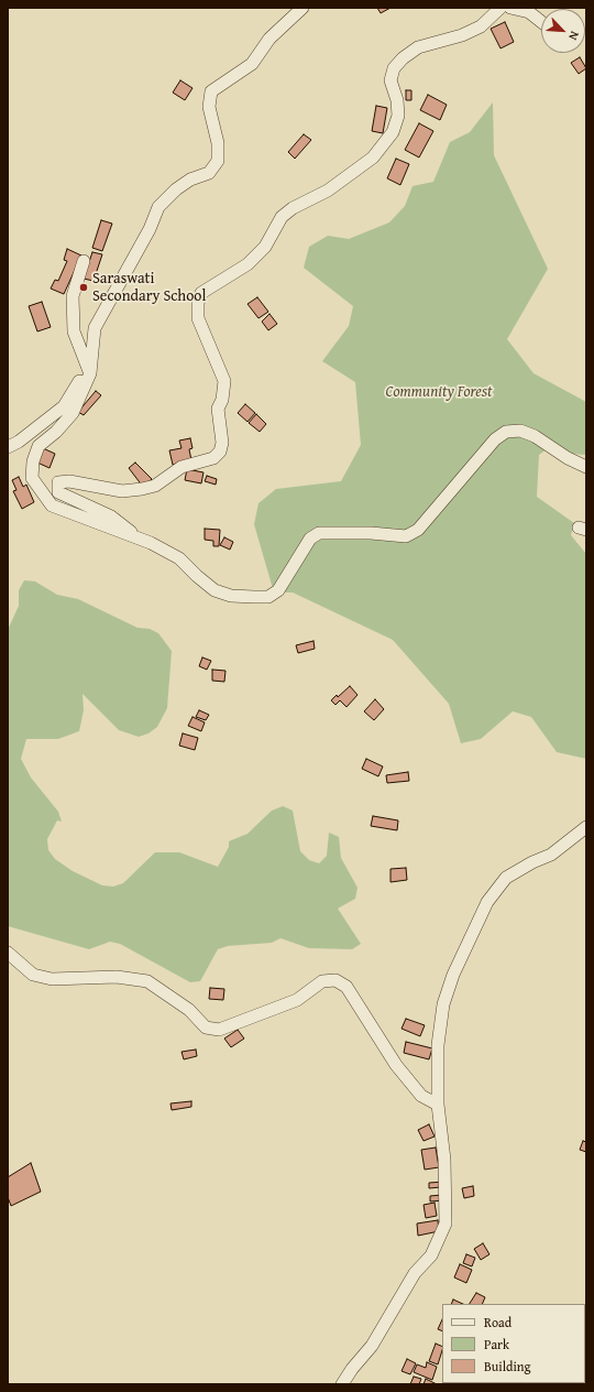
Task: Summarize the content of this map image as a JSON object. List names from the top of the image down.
{
  "parks": ["Community Forest"],
  "places": ["Saraswati Secondary School"],
  "legend": ["Road", "Park", "Building"],
  "north": "bottom right"
}
